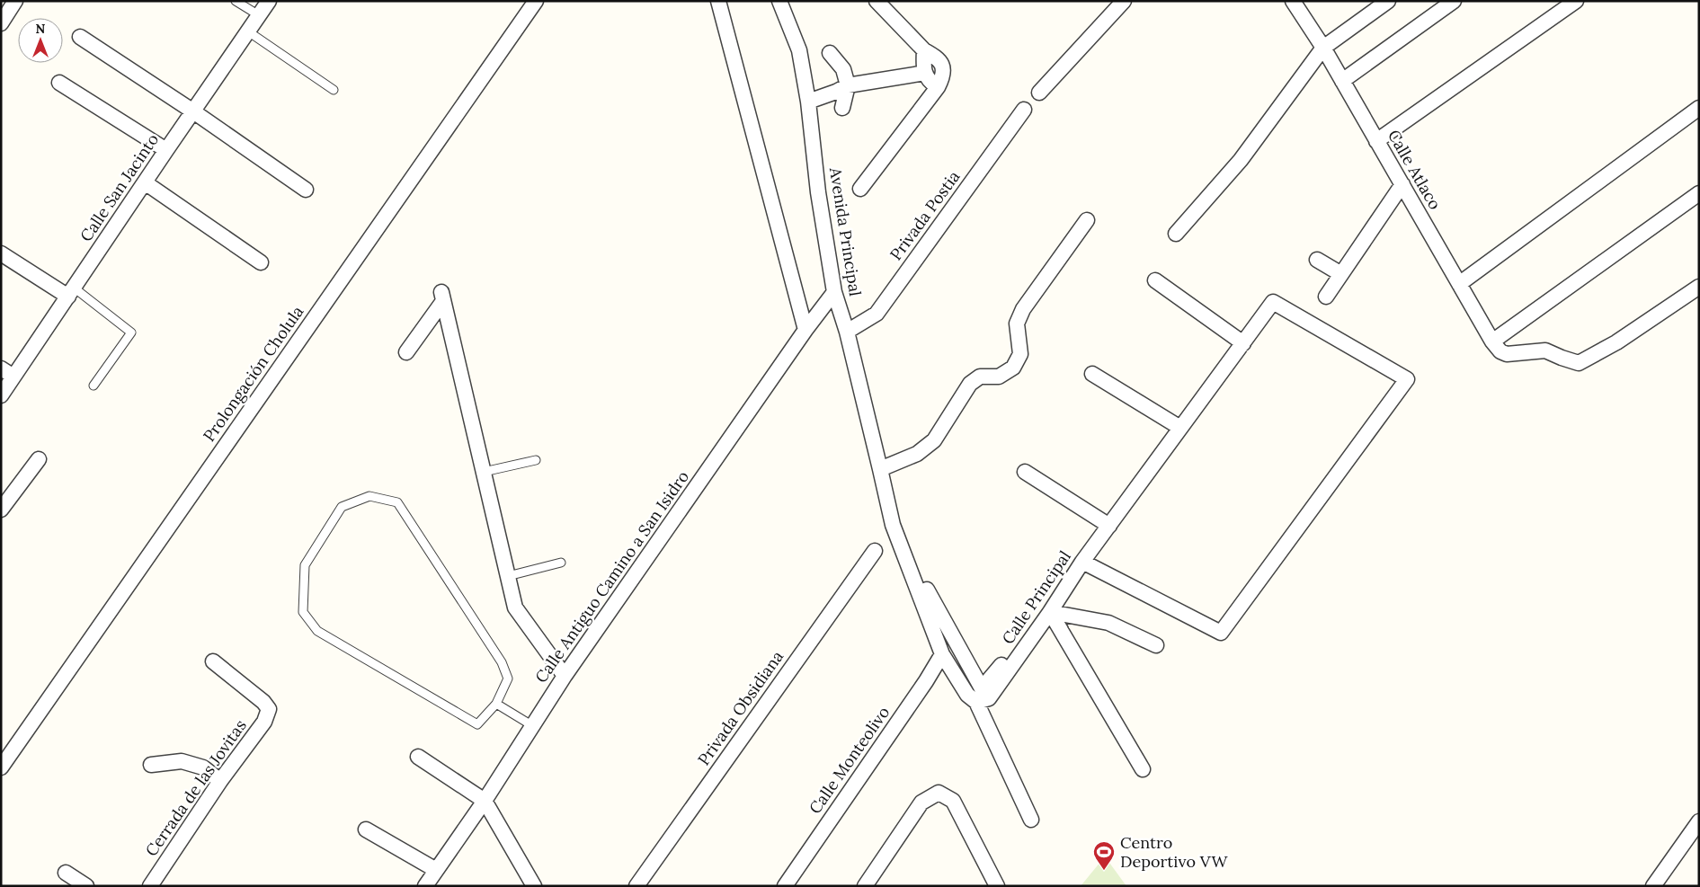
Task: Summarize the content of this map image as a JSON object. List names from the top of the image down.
{
  "streets": {
    "street": [
      "Calle Atlaco",
      "Calle San Jacinto",
      "Privada Postia",
      "Avenida Principal",
      "Prolongación Cholula",
      "Calle Antiguo Camino a San Isidro",
      "Calle Principal",
      "Privada Obsidiana",
      "Calle Monteolivo",
      "Cerrada de las Jovitas"
    ]
  },
  "crossings": [
    ["Privada Postia", "Avenida Principal"],
    ["Avenida Principal", "Calle Antiguo Camino a San Isidro"]
  ],
  "places": {
    "sports": ["Centro Deportivo VW"]
  },
  "north": "top"
}
